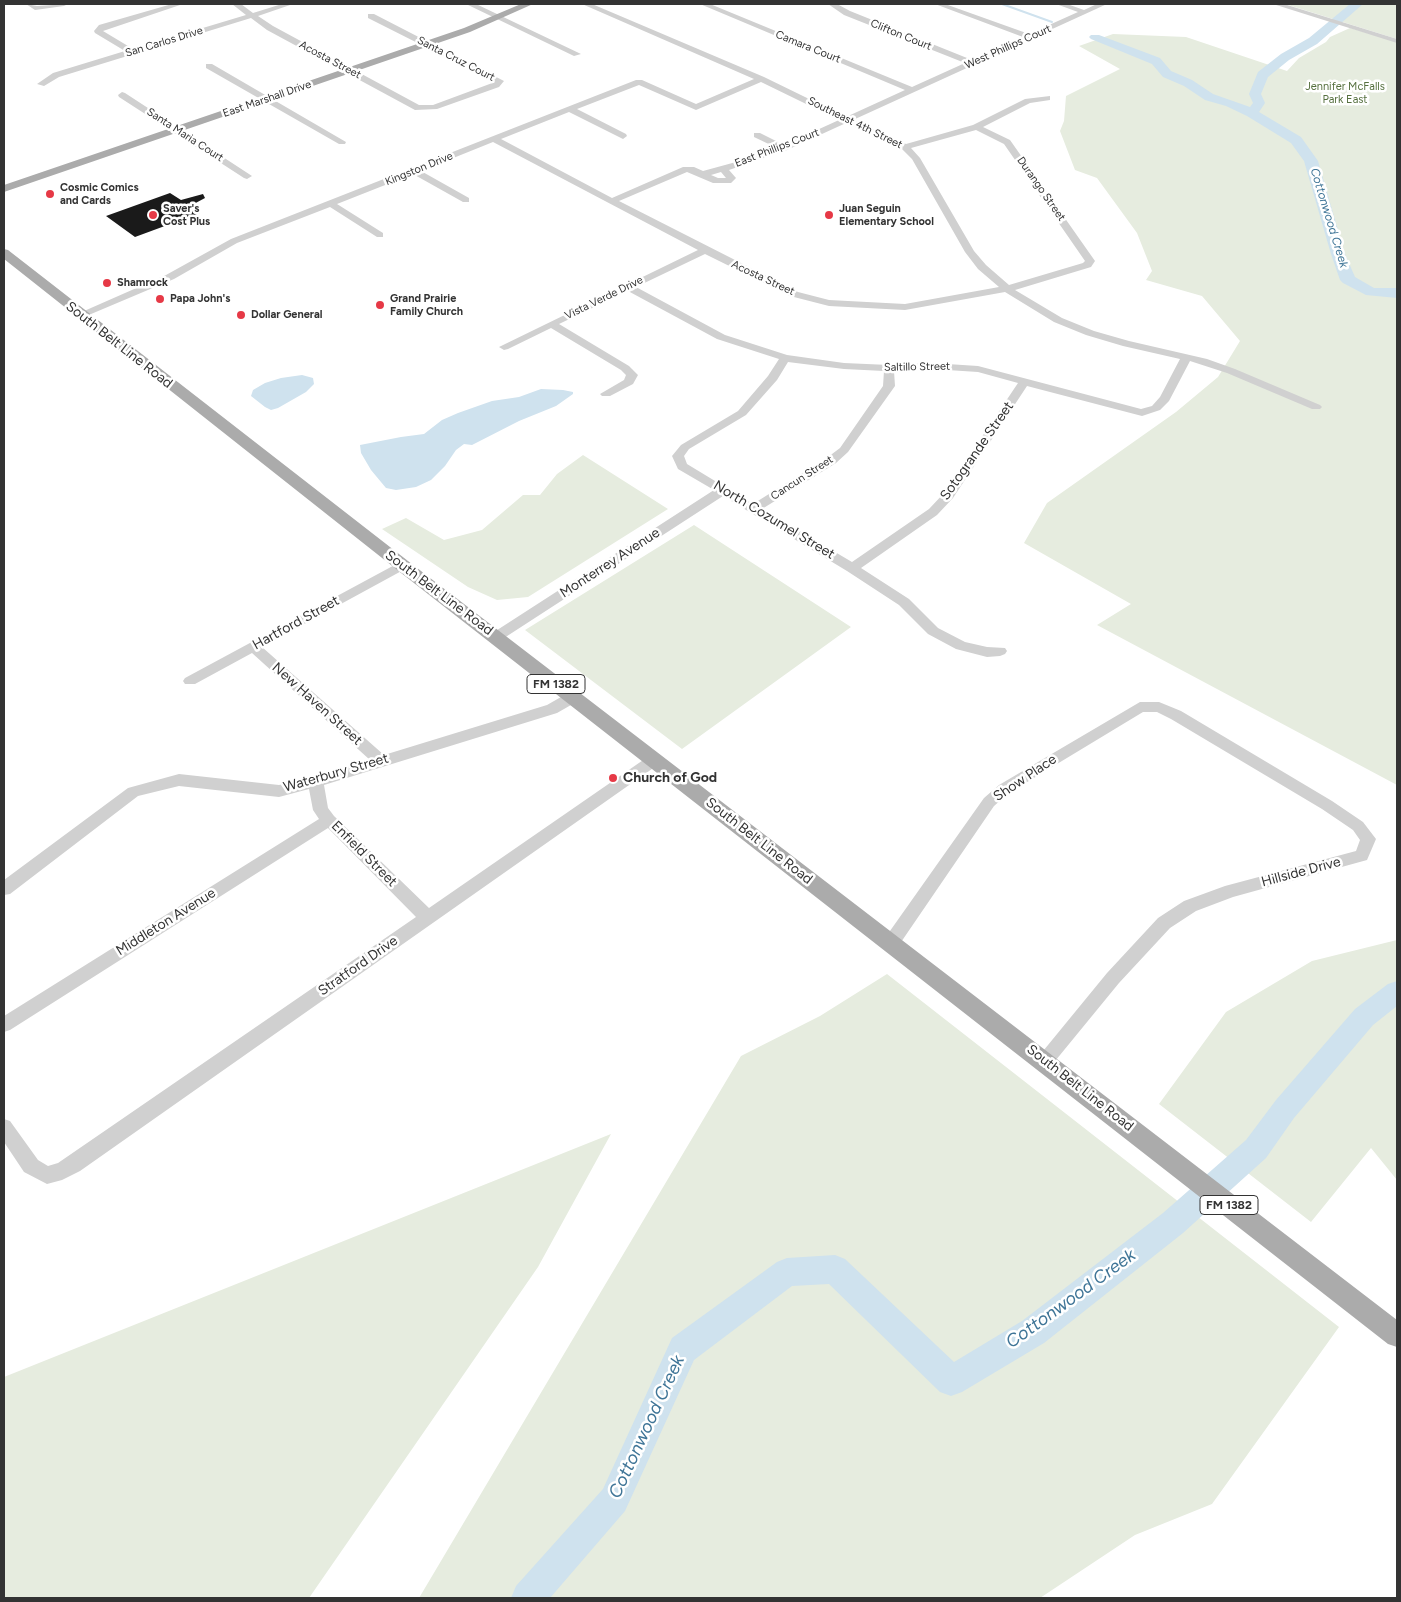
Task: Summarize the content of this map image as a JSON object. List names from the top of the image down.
{
  "streets": {
    "main road": ["East Marshall Drive", "South Belt Line Road", "FM 1382"],
    "street": [
      "Clifton Court",
      "San Carlos Drive",
      "Camara Court",
      "West Phillips Court",
      "Santa Cruz Court",
      "Acosta Street",
      "Southeast 4th Street",
      "Santa Maria Court",
      "East Phillips Court",
      "Kingston Drive",
      "Durango Street",
      "Vista Verde Drive",
      "Saltillo Street",
      "Sotogrande Street",
      "Cancun Street",
      "North Cozumel Street",
      "Monterrey Avenue",
      "Hartford Street",
      "New Haven Street",
      "Waterbury Street",
      "Show Place",
      "Enfield Street",
      "Hillside Drive",
      "Middleton Avenue",
      "Stratford Drive"
    ]
  },
  "crossings": [
    ["Clifton Court", "West Phillips Court"],
    ["San Carlos Drive", "Acosta Street"],
    ["Camara Court", "West Phillips Court"],
    ["Camara Court", "East Phillips Court"],
    ["West Phillips Court", "East Phillips Court"],
    ["Santa Cruz Court", "Acosta Street"],
    ["Santa Cruz Court", "East Marshall Drive"],
    ["Acosta Street", "East Marshall Drive"],
    ["Acosta Street", "Southeast 4th Street"],
    ["Acosta Street", "East Phillips Court"],
    ["Acosta Street", "Kingston Drive"],
    ["Acosta Street", "Durango Street"],
    ["Acosta Street", "Vista Verde Drive"],
    ["East Marshall Drive", "Santa Maria Court"],
    ["Southeast 4th Street", "East Phillips Court"],
    ["Southeast 4th Street", "Kingston Drive"],
    ["Southeast 4th Street", "Saltillo Street"],
    ["Kingston Drive", "South Belt Line Road"],
    ["Vista Verde Drive", "Saltillo Street"],
    ["South Belt Line Road", "Monterrey Avenue"],
    ["South Belt Line Road", "Hartford Street"],
    ["South Belt Line Road", "Waterbury Street"],
    ["South Belt Line Road", "Show Place"],
    ["South Belt Line Road", "Hillside Drive"],
    ["South Belt Line Road", "Stratford Drive"],
    ["Saltillo Street", "Sotogrande Street"],
    ["Saltillo Street", "Cancun Street"],
    ["Saltillo Street", "North Cozumel Street"],
    ["Sotogrande Street", "North Cozumel Street"],
    ["Cancun Street", "North Cozumel Street"],
    ["North Cozumel Street", "Monterrey Avenue"],
    ["Hartford Street", "New Haven Street"],
    ["New Haven Street", "Waterbury Street"],
    ["Waterbury Street", "Enfield Street"],
    ["Show Place", "Hillside Drive"],
    ["Enfield Street", "Middleton Avenue"],
    ["Enfield Street", "Stratford Drive"]
  ],
  "water": ["Cottonwood Creek"],
  "parks": ["Jennifer McFalls Park East"],
  "places": [
    "Cosmic Comics and Cards",
    "Saver's Cost Plus",
    "Juan Seguin Elementary School",
    "Shamrock",
    "Papa John's",
    "Grand Prairie Family Church",
    "Dollar General",
    "Church of God"
  ]
}
